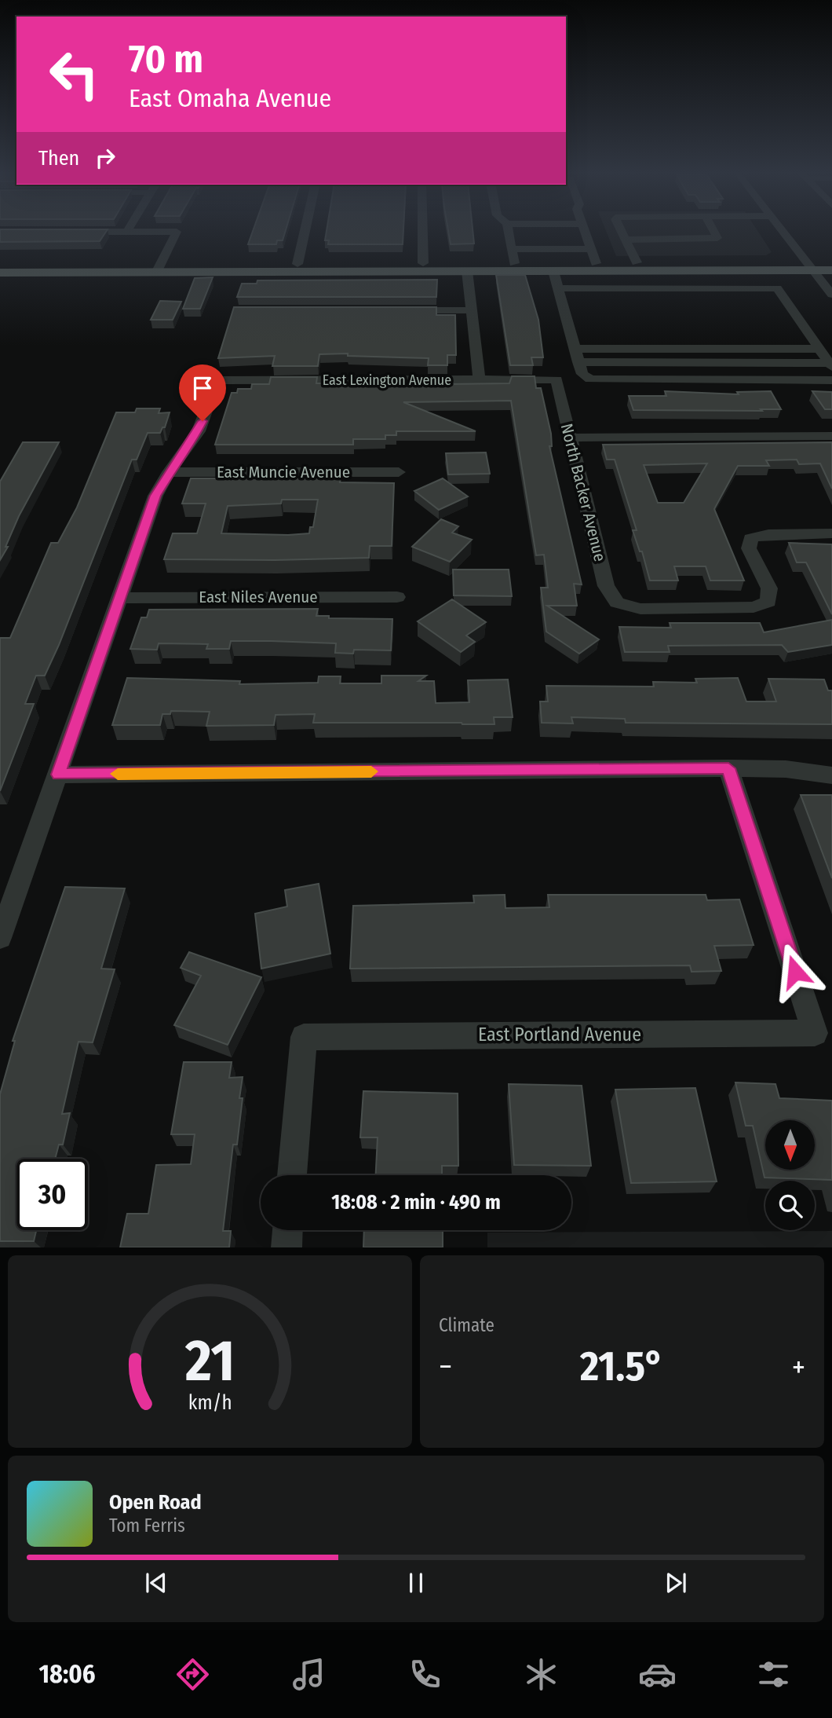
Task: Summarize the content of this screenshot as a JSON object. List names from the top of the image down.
{
  "streets": {
    "street": [
      "East Lexington Avenue",
      "East Muncie Avenue",
      "North Backer Avenue",
      "East Niles Avenue",
      "East Portland Avenue"
    ]
  },
  "crossings": [
    ["East Lexington Avenue", "East Muncie Avenue"],
    ["East Lexington Avenue", "North Backer Avenue"]
  ],
  "north": "bottom",
  "page": {
    "turn": ["70 m", "East Omaha Avenue"],
    "then": "Then",
    "limit": "30",
    "trip": "18:08 · 2 min · 490 m",
    "tile": "Climate",
    "heat": ["−", "21.5°", "+"],
    "song": ["Open Road", "Tom Ferris"],
    "tabs": "18:06",
    "gauge": ["21", "km/h"]
  }
}
